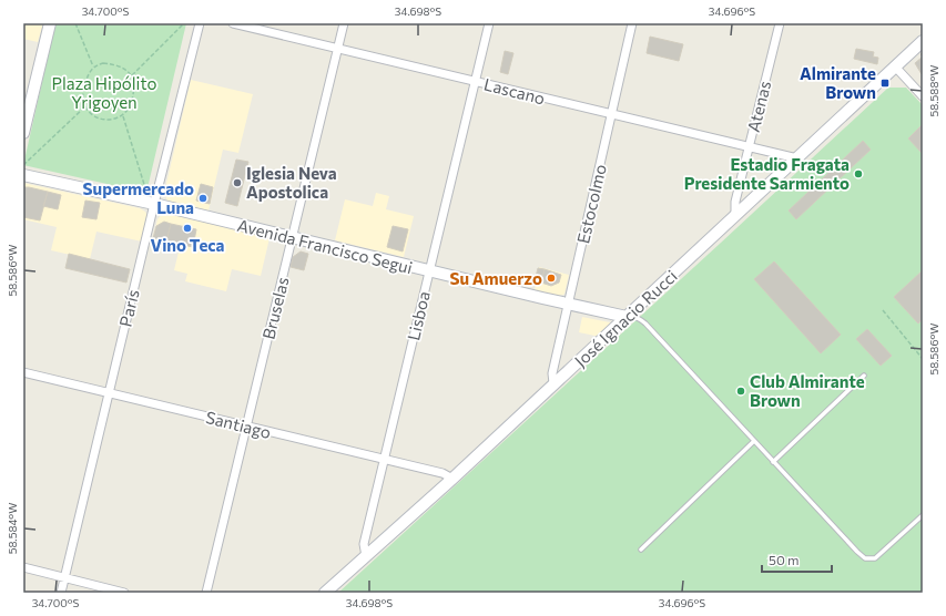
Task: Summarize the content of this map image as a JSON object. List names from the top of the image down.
{
  "streets": {
    "street": [
      "Lascano",
      "Atenas",
      "Estocolmo",
      "Avenida Francisco Segui",
      "París",
      "Bruselas",
      "Lisboa",
      "José Ignacio Rucci",
      "Santiago"
    ]
  },
  "crossings": [
    ["Lascano", "Atenas"],
    ["Lascano", "Estocolmo"],
    ["Lascano", "Bruselas"],
    ["Lascano", "Lisboa"],
    ["Lascano", "José Ignacio Rucci"],
    ["Atenas", "José Ignacio Rucci"],
    ["Estocolmo", "Avenida Francisco Segui"],
    ["Estocolmo", "José Ignacio Rucci"],
    ["Avenida Francisco Segui", "París"],
    ["Avenida Francisco Segui", "Bruselas"],
    ["Avenida Francisco Segui", "Lisboa"],
    ["Avenida Francisco Segui", "José Ignacio Rucci"],
    ["París", "Santiago"],
    ["Bruselas", "Santiago"],
    ["Lisboa", "José Ignacio Rucci"],
    ["Lisboa", "Santiago"],
    ["José Ignacio Rucci", "Santiago"]
  ],
  "parks": ["Plaza Hipólito Yrigoyen"],
  "places": {
    "transit": ["Almirante Brown"],
    "other": [
      "Estadio Fragata Presidente Sarmiento",
      "Iglesia Neva Apostolica",
      "Supermercado Luna",
      "Vino Teca",
      "Su Amuerzo",
      "Club Almirante Brown"
    ]
  },
  "scale_bar": "50 m",
  "coordinates": [
    "34.700°S",
    "34.698°S",
    "34.696°S",
    "58.588°W",
    "58.586°W",
    "58.584°W"
  ]
}
